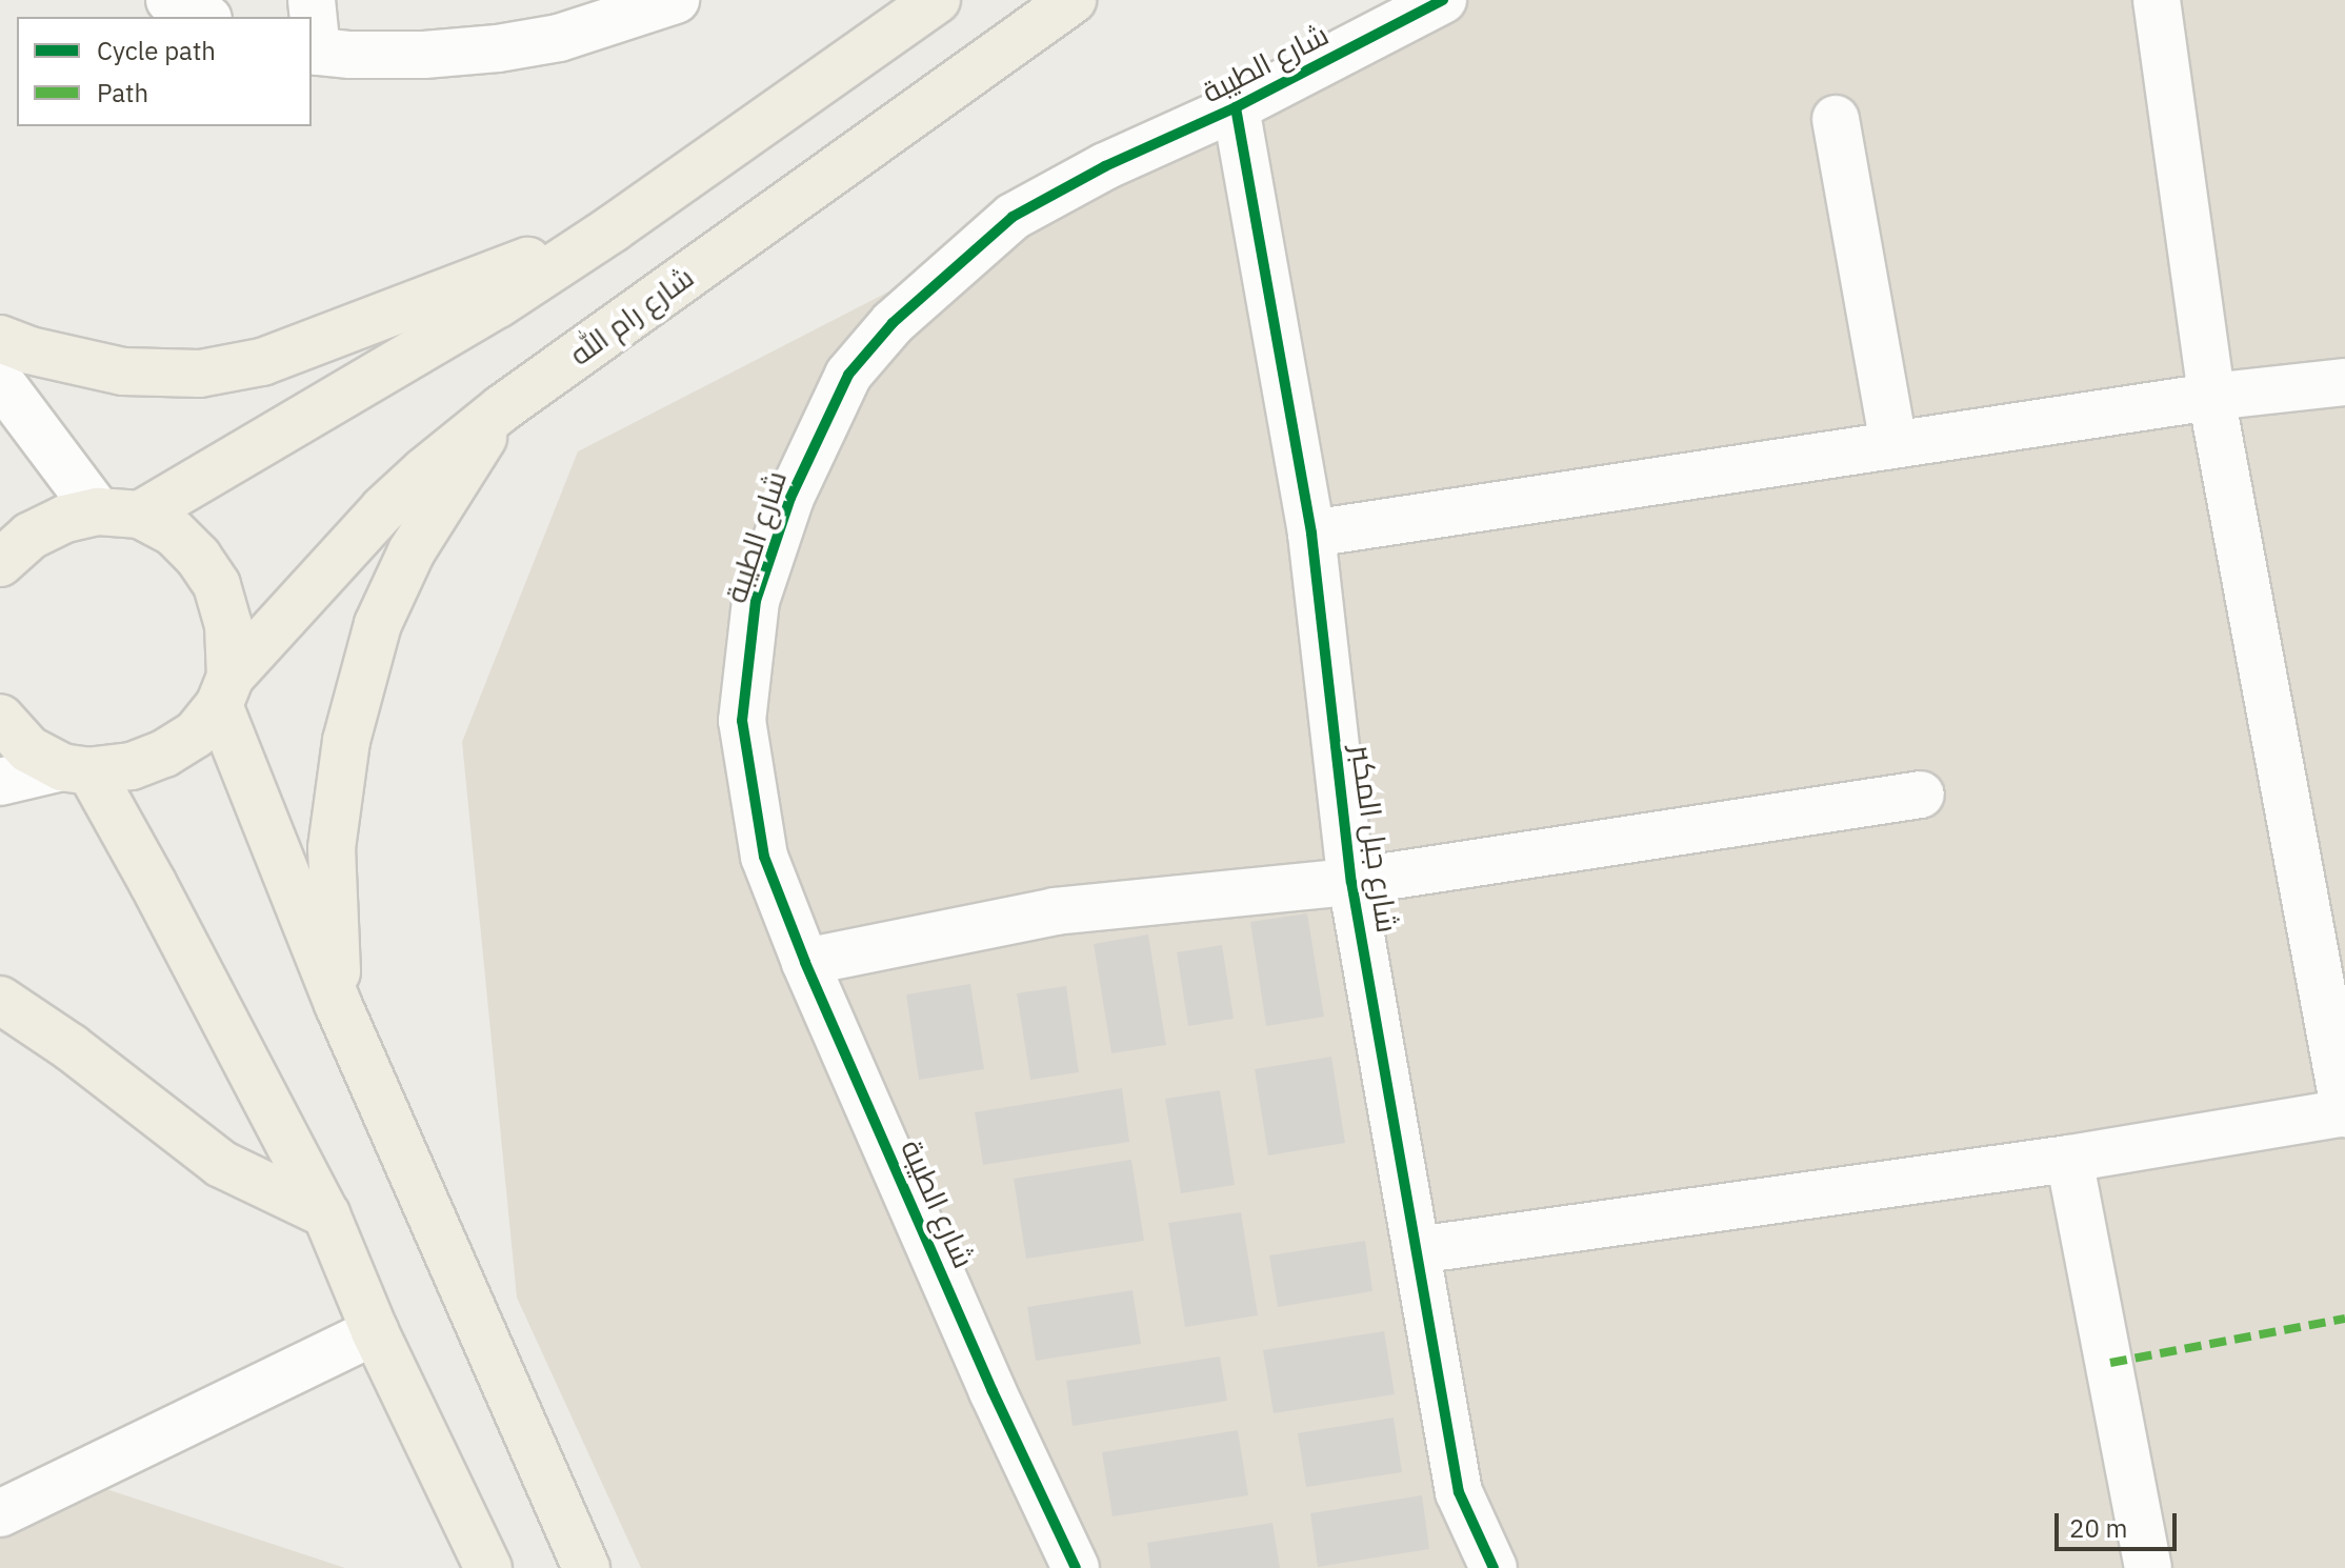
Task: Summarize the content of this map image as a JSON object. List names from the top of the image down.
{
  "streets": {
    "main road": ["شارع رام الله"],
    "street": ["شارع الطيبة", "شارع جبل المكبر"]
  },
  "crossings": [
    ["شارع الطيبة", "شارع جبل المكبر"]
  ],
  "legend": ["Cycle path", "Path"],
  "scale_bar": "20 m"
}
